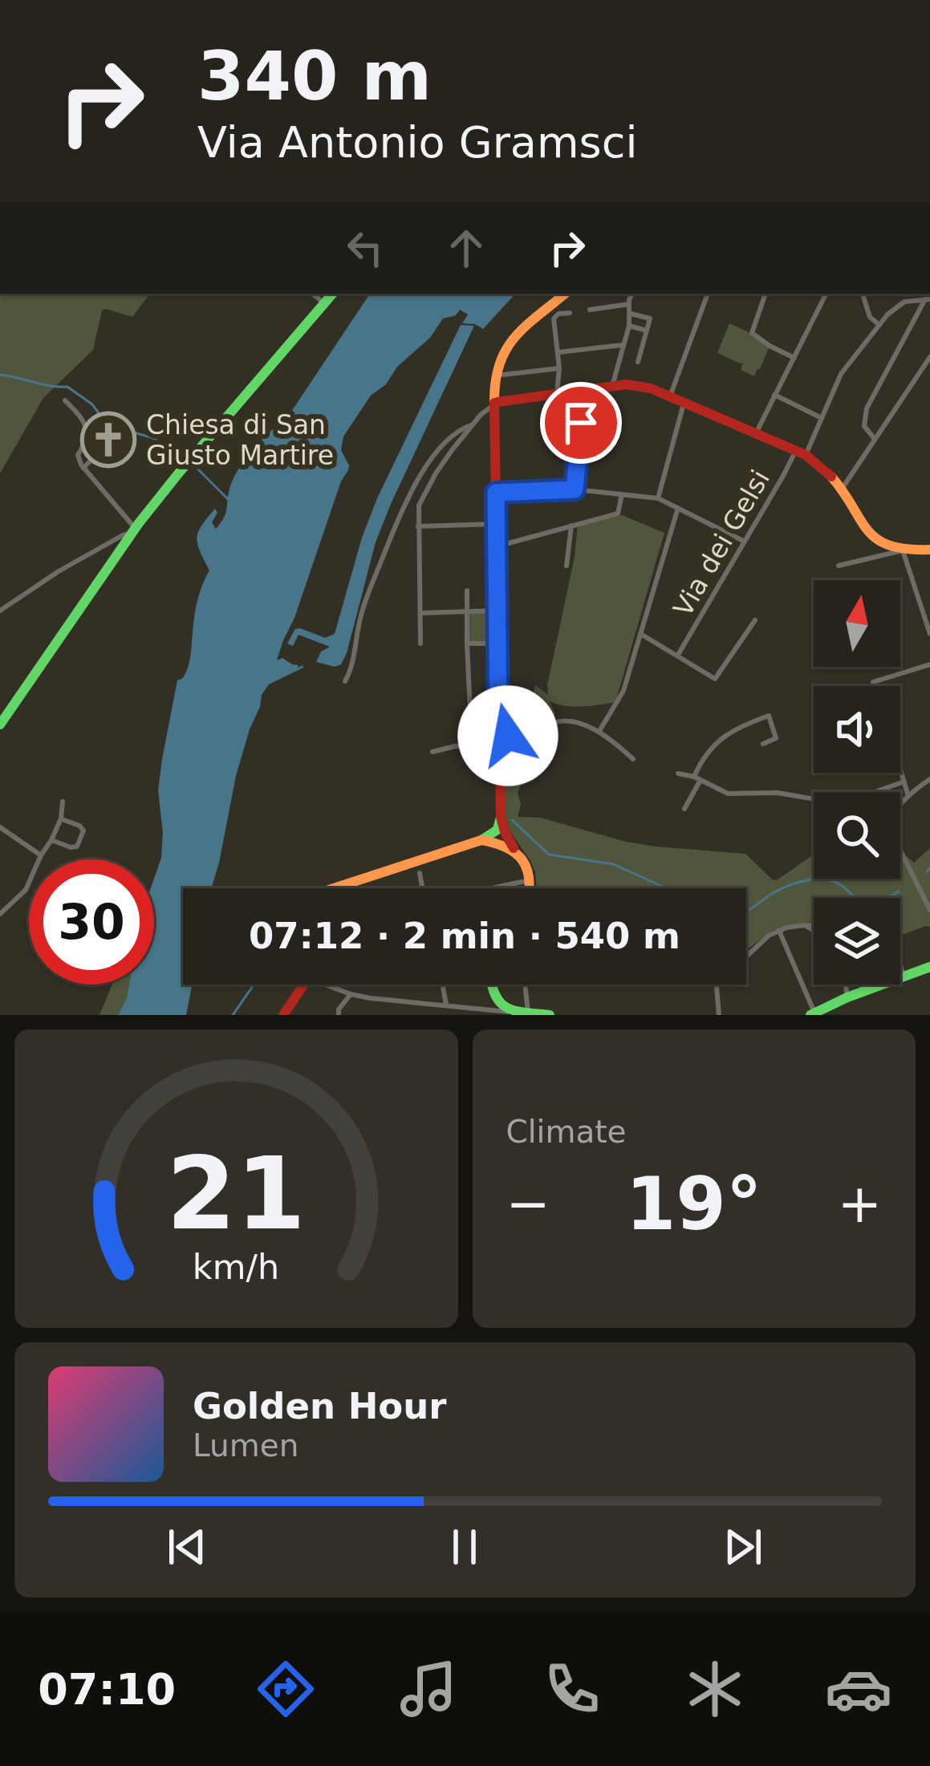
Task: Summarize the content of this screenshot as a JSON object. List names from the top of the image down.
{
  "streets": {
    "street": ["Via dei Gelsi"]
  },
  "places": {
    "church": ["Chiesa di San Giusto Martire"]
  },
  "north": "top",
  "page": {
    "turn": ["340 m", "Via Antonio Gramsci"],
    "limit": "30",
    "trip": "07:12 · 2 min · 540 m",
    "tile": "Climate",
    "heat": ["−", "19°", "+"],
    "song": ["Golden Hour", "Lumen"],
    "tabs": "07:10",
    "gauge": ["21", "km/h"]
  }
}
